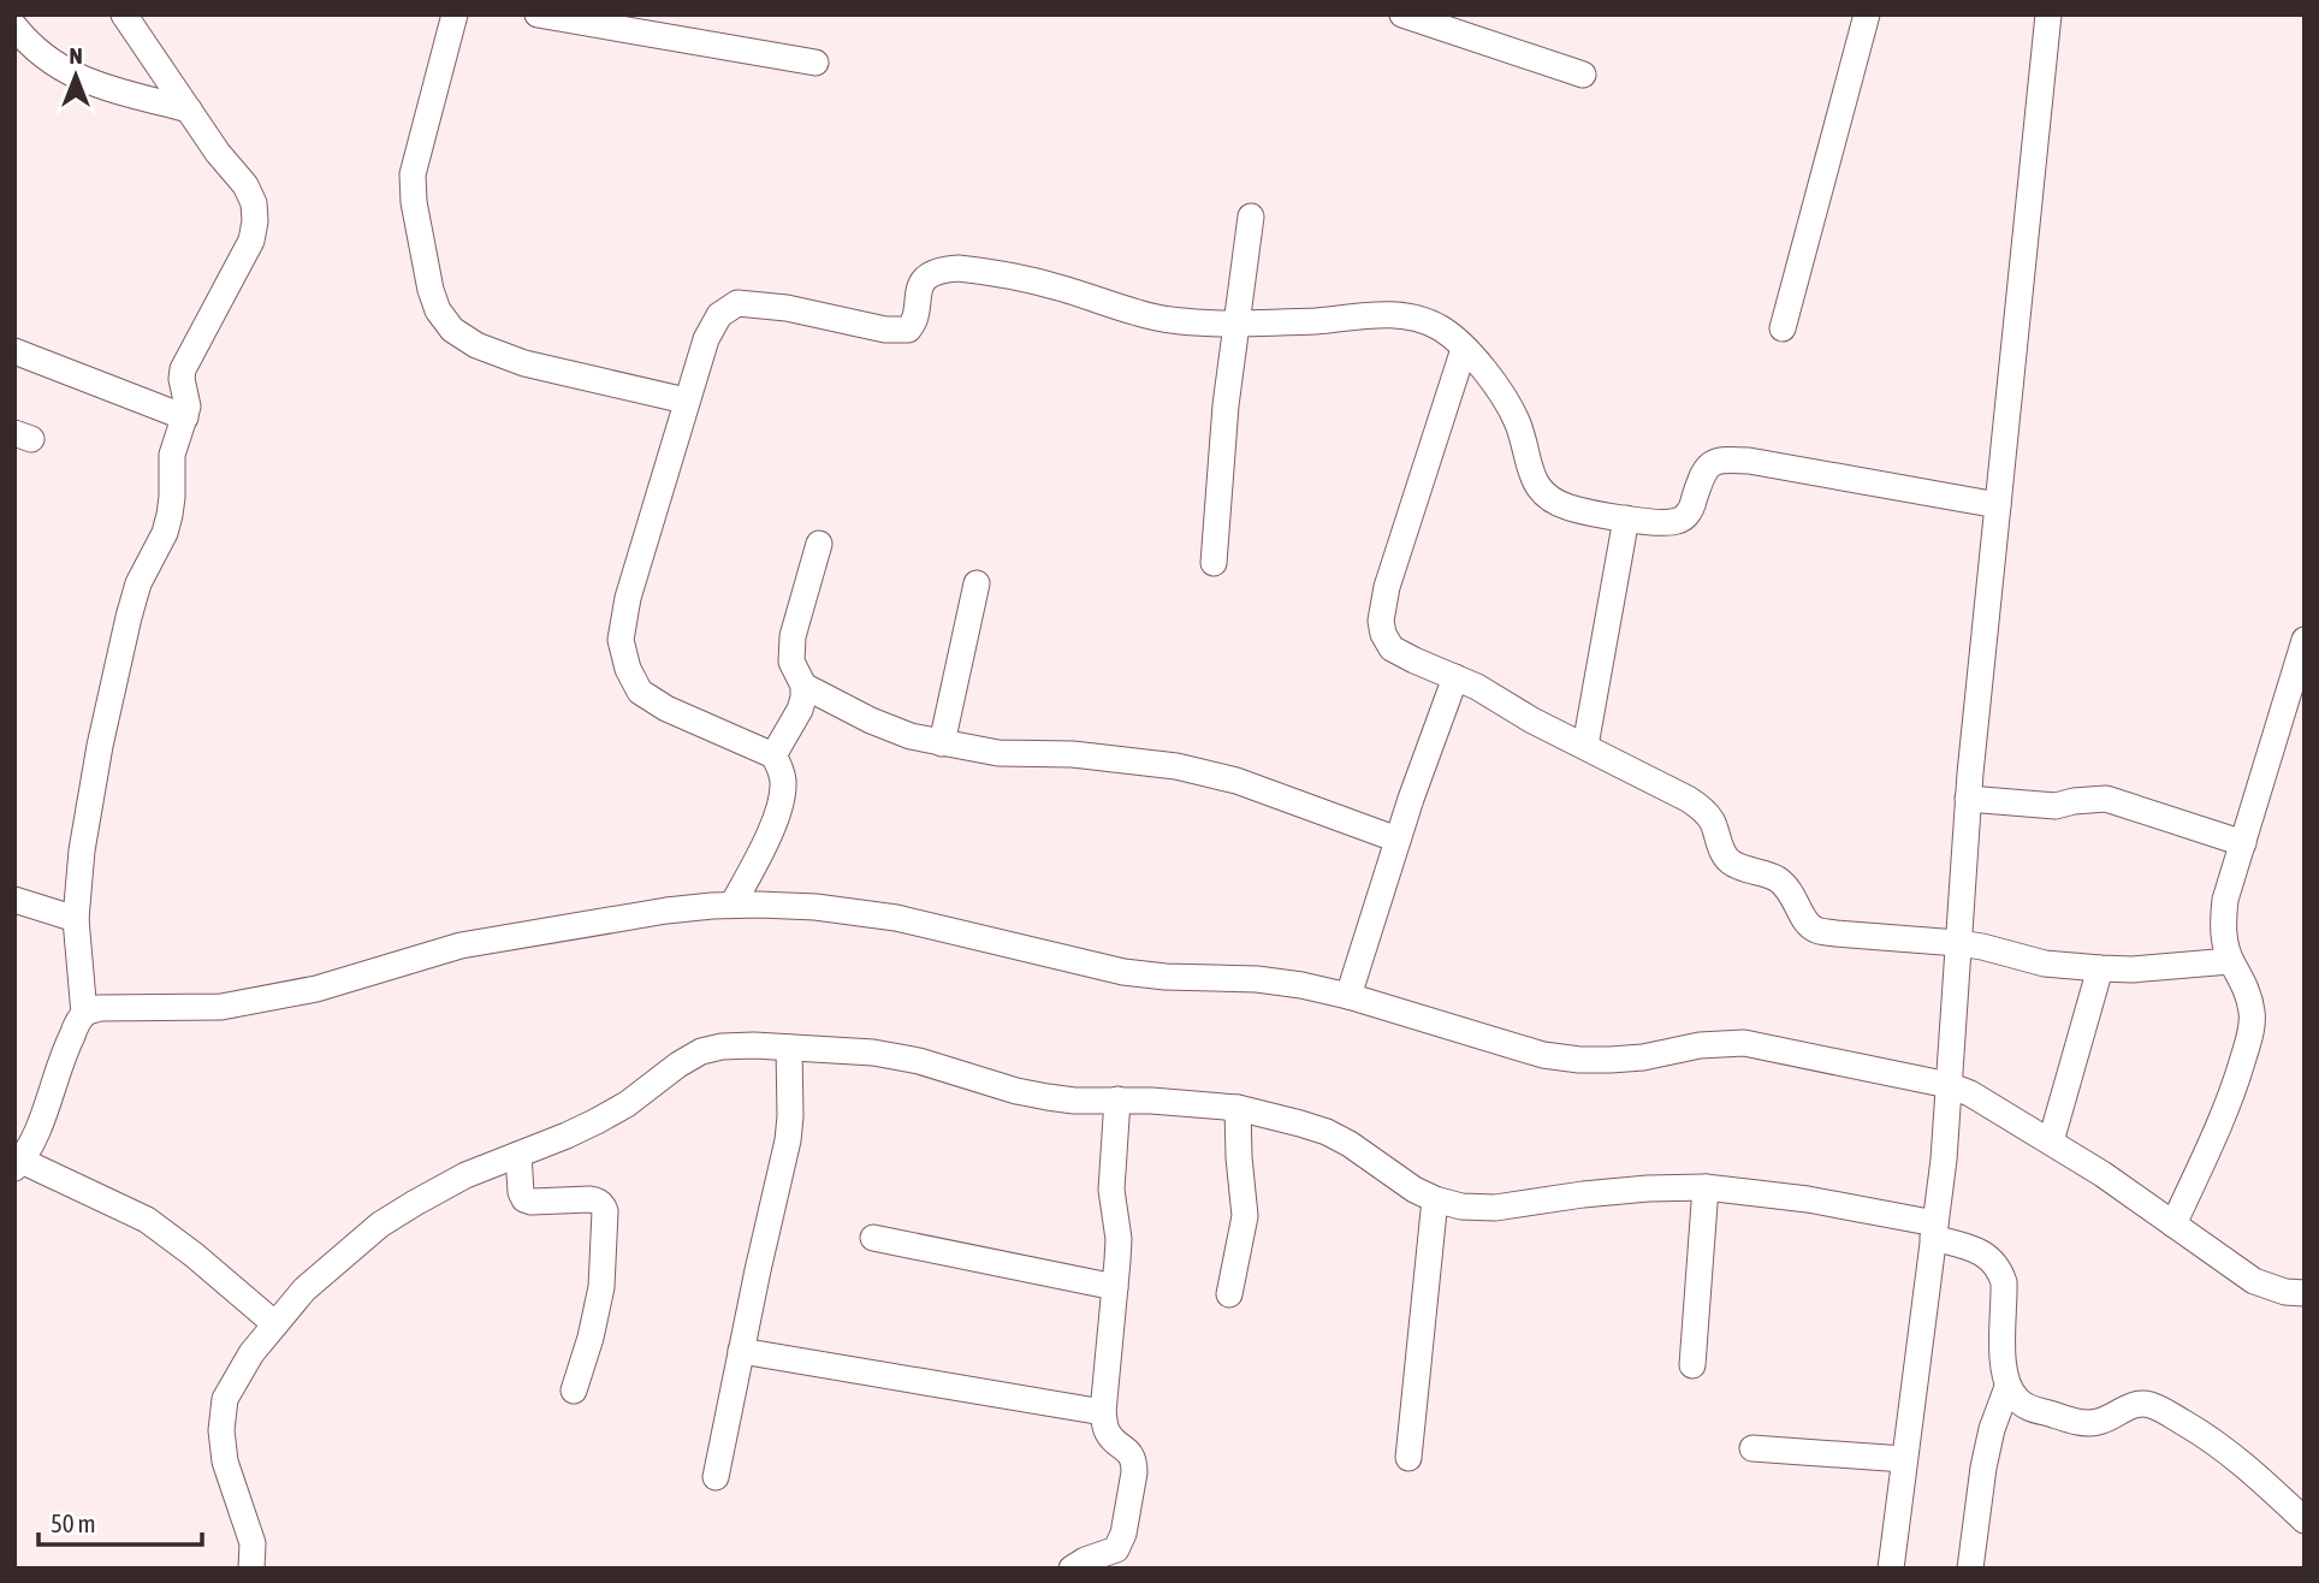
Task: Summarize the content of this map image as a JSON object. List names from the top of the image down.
{
  "scale_bar": "50 m",
  "north": "top"
}
